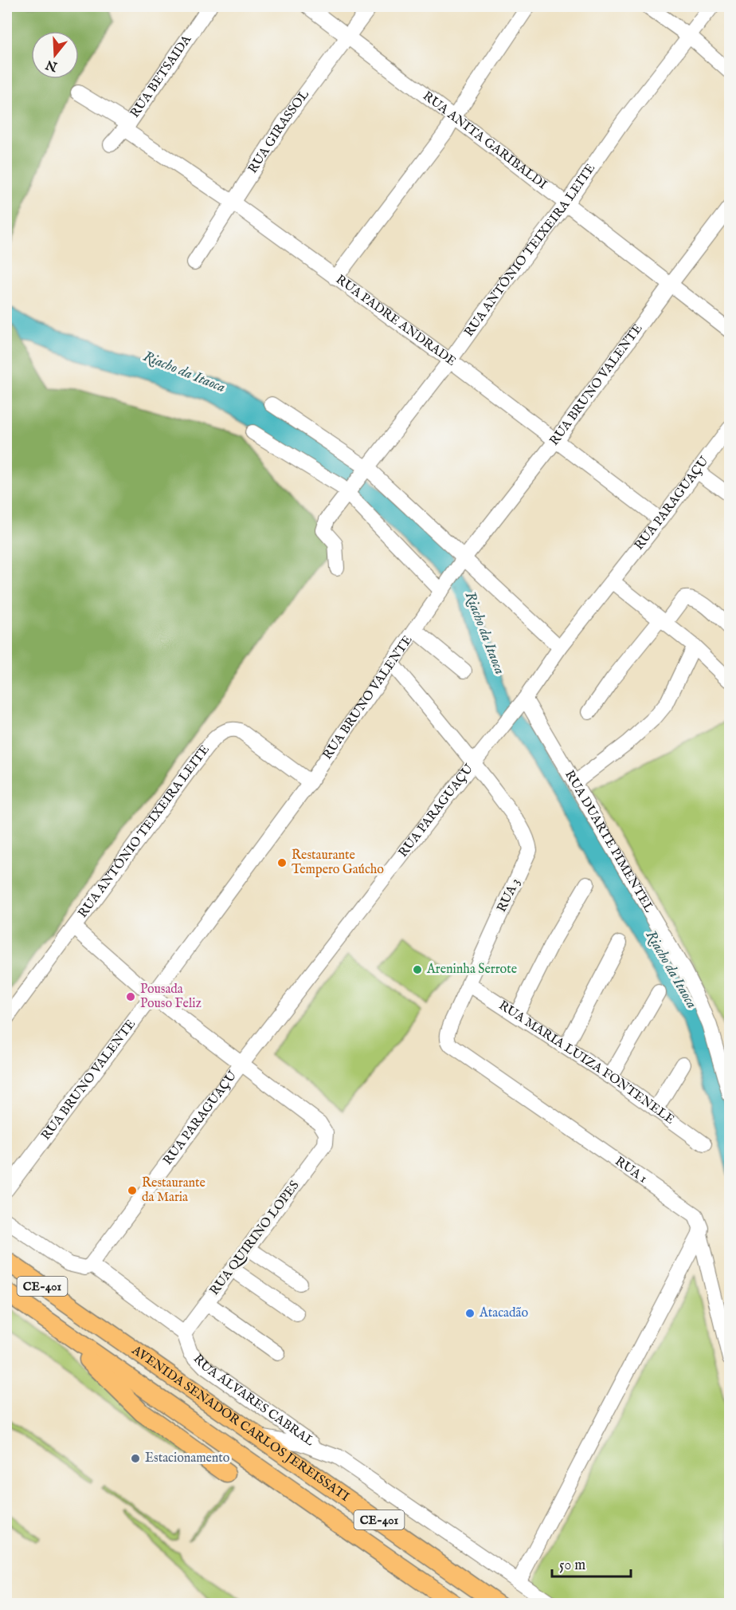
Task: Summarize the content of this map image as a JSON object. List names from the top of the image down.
{
  "streets": {
    "main road": ["CE-401", "AVENIDA SENADOR CARLOS JEREISSATI"],
    "street": [
      "RUA BETSAIDA",
      "RUA GIRASSOL",
      "RUA ANITA GARIBALDI",
      "RUA ANTÔNIO TEIXEIRA LEITE",
      "RUA PADRE ANDRADE",
      "RUA BRUNO VALENTE",
      "RUA PARAGUAÇU",
      "RUA DUARTE PIMENTEL",
      "RUA 3",
      "RUA MARIA LUIZA FONTENELE",
      "RUA 1",
      "RUA QUIRINO LOPES",
      "RUA ÁLVARES CABRAL"
    ]
  },
  "crossings": [
    ["RUA BETSAIDA", "RUA PADRE ANDRADE"],
    ["RUA GIRASSOL", "RUA ANITA GARIBALDI"],
    ["RUA GIRASSOL", "RUA PADRE ANDRADE"],
    ["RUA ANITA GARIBALDI", "RUA ANTÔNIO TEIXEIRA LEITE"],
    ["RUA ANITA GARIBALDI", "RUA BRUNO VALENTE"],
    ["RUA ANTÔNIO TEIXEIRA LEITE", "RUA PADRE ANDRADE"],
    ["RUA ANTÔNIO TEIXEIRA LEITE", "RUA BRUNO VALENTE"],
    ["RUA PADRE ANDRADE", "RUA BRUNO VALENTE"],
    ["RUA PADRE ANDRADE", "RUA PARAGUAÇU"],
    ["RUA BRUNO VALENTE", "RUA 3"],
    ["RUA PARAGUAÇU", "RUA DUARTE PIMENTEL"],
    ["RUA PARAGUAÇU", "RUA 3"],
    ["RUA PARAGUAÇU", "RUA QUIRINO LOPES"],
    ["RUA PARAGUAÇU", "RUA ÁLVARES CABRAL"],
    ["RUA 3", "RUA MARIA LUIZA FONTENELE"],
    ["RUA 3", "RUA 1"],
    ["RUA QUIRINO LOPES", "RUA ÁLVARES CABRAL"],
    ["RUA ÁLVARES CABRAL", "AVENIDA SENADOR CARLOS JEREISSATI"]
  ],
  "water": ["Riacho da Itaoca"],
  "places": [
    "Restaurante Tempero Gaúcho",
    "Areninha Serrote",
    "Pousada Pouso Feliz",
    "Restaurante da Maria",
    "Atacadão",
    "Estacionamento"
  ],
  "scale_bar": "50 m",
  "north": "bottom"
}
